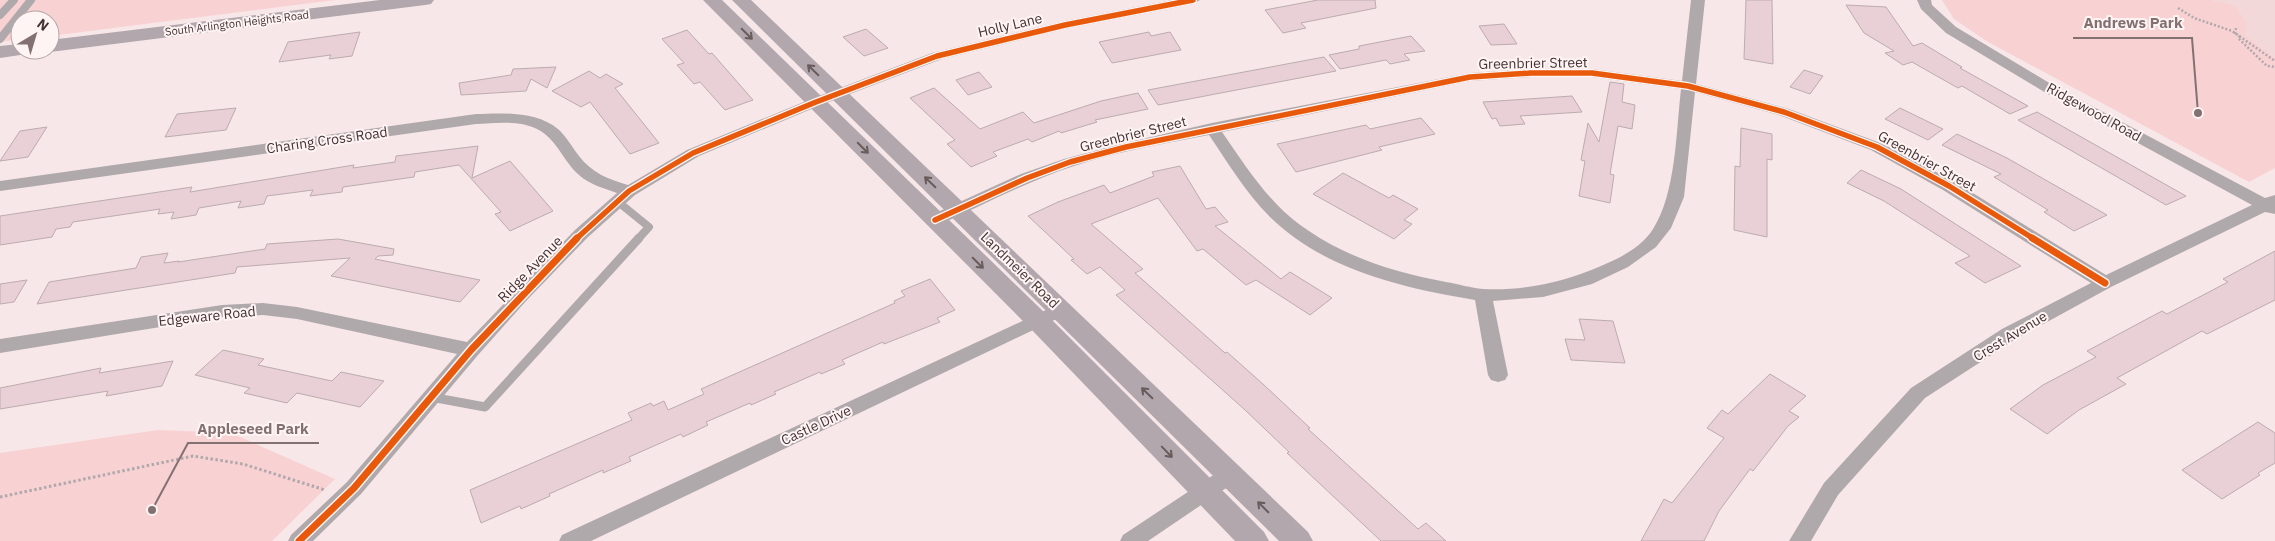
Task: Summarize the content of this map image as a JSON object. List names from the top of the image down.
{
  "streets": {
    "street": [
      "South Arlington Heights Road",
      "Holly Lane",
      "Greenbrier Street",
      "Ridgewood Road",
      "Charing Cross Road",
      "Ridge Avenue",
      "Landmeier Road",
      "Edgeware Road",
      "Crest Avenue",
      "Castle Drive"
    ]
  },
  "crossings": [
    ["Holly Lane", "Ridge Avenue"],
    ["Holly Lane", "Landmeier Road"],
    ["Greenbrier Street", "Landmeier Road"],
    ["Greenbrier Street", "Crest Avenue"],
    ["Ridgewood Road", "Crest Avenue"],
    ["Charing Cross Road", "Ridge Avenue"],
    ["Ridge Avenue", "Landmeier Road"],
    ["Ridge Avenue", "Edgeware Road"],
    ["Landmeier Road", "Castle Drive"]
  ],
  "places": ["Andrews Park", "Appleseed Park"],
  "north": "top right"
}
